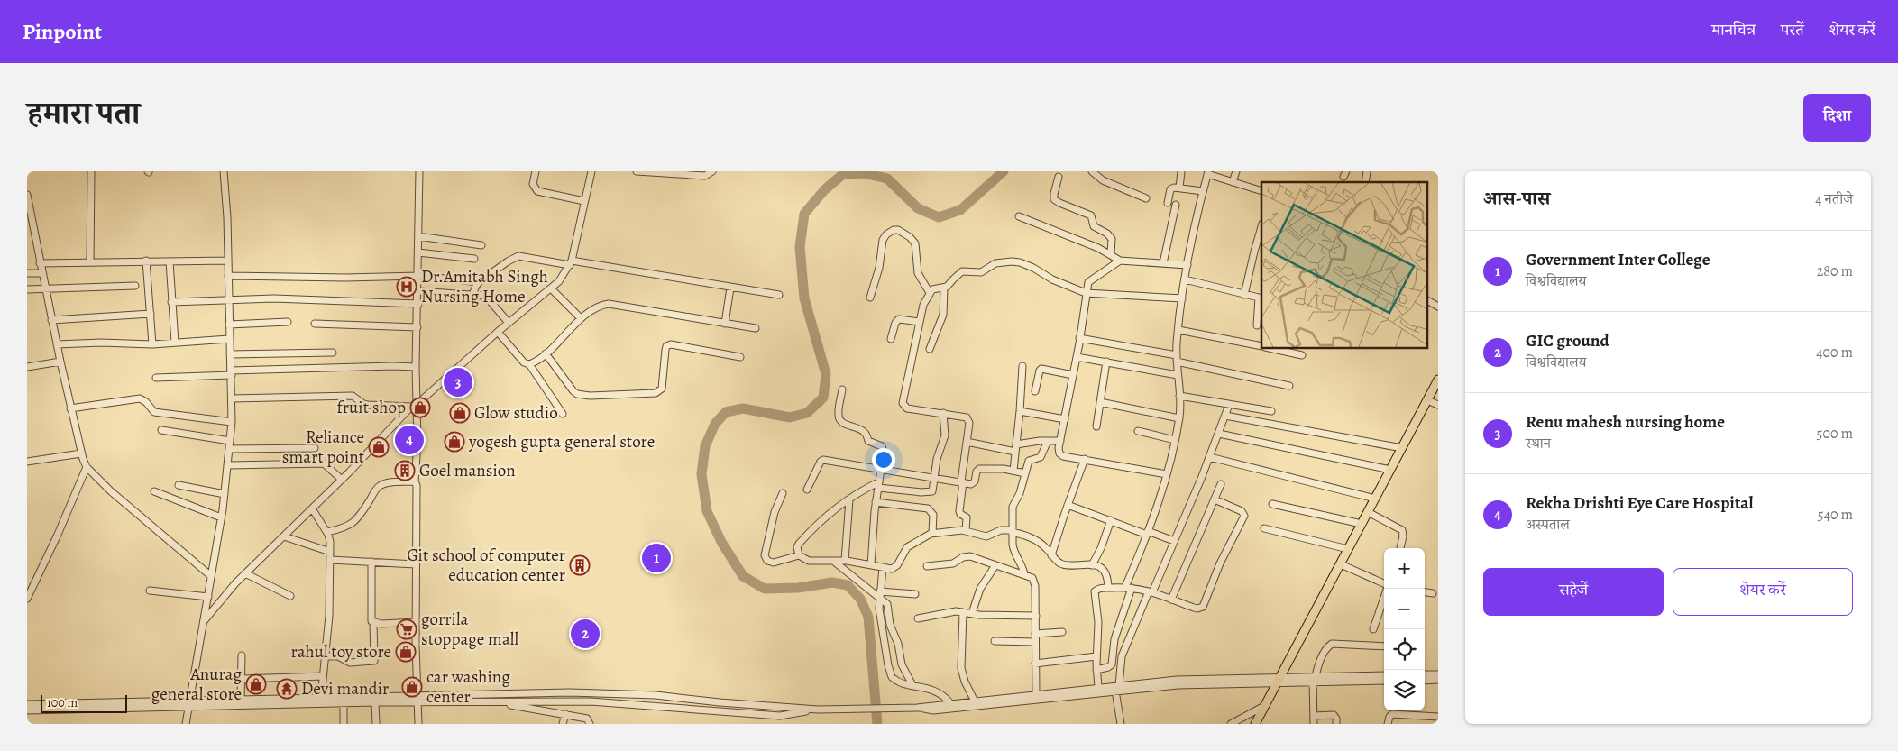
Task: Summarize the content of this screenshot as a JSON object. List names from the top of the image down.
{
  "places": {
    "hospital": ["Dr.Amitabh Singh Nursing Home"],
    "shop": [
      "fruit shop",
      "Glow studio",
      "yogesh gupta general store",
      "Reliance smart point",
      "rahul toy store",
      "Anurag general store",
      "car washing center"
    ],
    "building": ["Goel mansion", "Git school of computer education center"],
    "supermarket": ["gorrila stoppage mall"],
    "temple": ["Devi mandir"]
  },
  "scale_bar": "100 m",
  "page": {
    "header": "Pinpoint",
    "nav": ["मानचित्र", "परतें", "शेयर करें"],
    "title": "हमारा पता",
    "buttons": [
      "दिशा",
      ["सहेजें", "शेयर करें"]
    ],
    "heading": ["आस-पास", "4 नतीजे"],
    "list": [
      {
        "mark": "1",
        "name": "Government Inter College",
        "note": "विश्वविद्यालय",
        "value": "280 m"
      },
      {
        "mark": "2",
        "name": "GIC ground",
        "note": "विश्वविद्यालय",
        "value": "400 m"
      },
      {
        "mark": "3",
        "name": "Renu mahesh nursing home",
        "note": "स्थान",
        "value": "500 m"
      },
      {
        "mark": "4",
        "name": "Rekha Drishti Eye Care Hospital",
        "note": "अस्पताल",
        "value": "540 m"
      }
    ],
    "pins": [
      "3",
      "4",
      "1",
      "2"
    ],
    "map_buttons": ["+", "−"],
    "scale": "100 m"
  }
}
